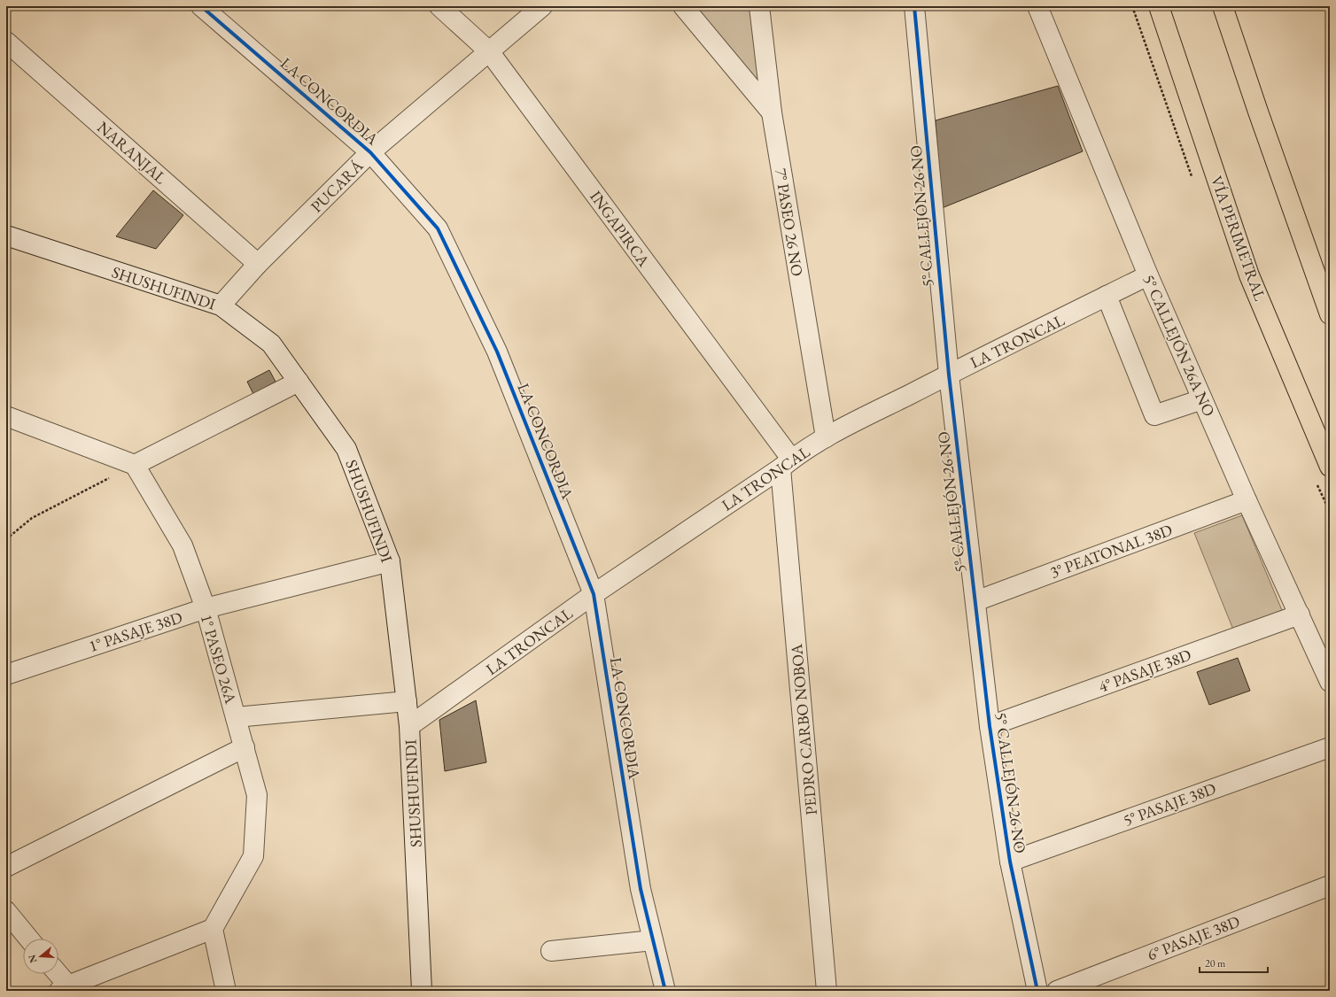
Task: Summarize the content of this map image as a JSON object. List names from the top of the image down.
{
  "streets": {
    "highway": ["VÍA PERIMETRAL"],
    "street": [
      "LA CONCORDIA",
      "NARANJAL",
      "PUCARÁ",
      "5° CALLEJÓN 26 NO",
      "7° PASEO 26 NO",
      "INGAPIRCA",
      "SHUSHUFINDI",
      "LA TRONCAL",
      "5° CALLEJÓN 26A NO",
      "3° PEATONAL 38D",
      "1° PASAJE 38D",
      "1° PASEO 26A",
      "4° PASAJE 38D",
      "PEDRO CARBO NOBOA",
      "5° PASAJE 38D",
      "6° PASAJE 38D"
    ]
  },
  "crossings": [
    ["LA CONCORDIA", "PUCARÁ"],
    ["LA CONCORDIA", "LA TRONCAL"],
    ["NARANJAL", "PUCARÁ"],
    ["PUCARÁ", "INGAPIRCA"],
    ["PUCARÁ", "SHUSHUFINDI"],
    ["5° CALLEJÓN 26 NO", "LA TRONCAL"],
    ["5° CALLEJÓN 26 NO", "3° PEATONAL 38D"],
    ["5° CALLEJÓN 26 NO", "4° PASAJE 38D"],
    ["5° CALLEJÓN 26 NO", "5° PASAJE 38D"],
    ["7° PASEO 26 NO", "LA TRONCAL"],
    ["INGAPIRCA", "LA TRONCAL"],
    ["INGAPIRCA", "PEDRO CARBO NOBOA"],
    ["SHUSHUFINDI", "LA TRONCAL"],
    ["SHUSHUFINDI", "1° PASAJE 38D"],
    ["LA TRONCAL", "5° CALLEJÓN 26A NO"],
    ["LA TRONCAL", "PEDRO CARBO NOBOA"],
    ["5° CALLEJÓN 26A NO", "3° PEATONAL 38D"],
    ["5° CALLEJÓN 26A NO", "4° PASAJE 38D"],
    ["1° PASAJE 38D", "1° PASEO 26A"]
  ],
  "scale_bar": "20 m",
  "north": "left"
}
